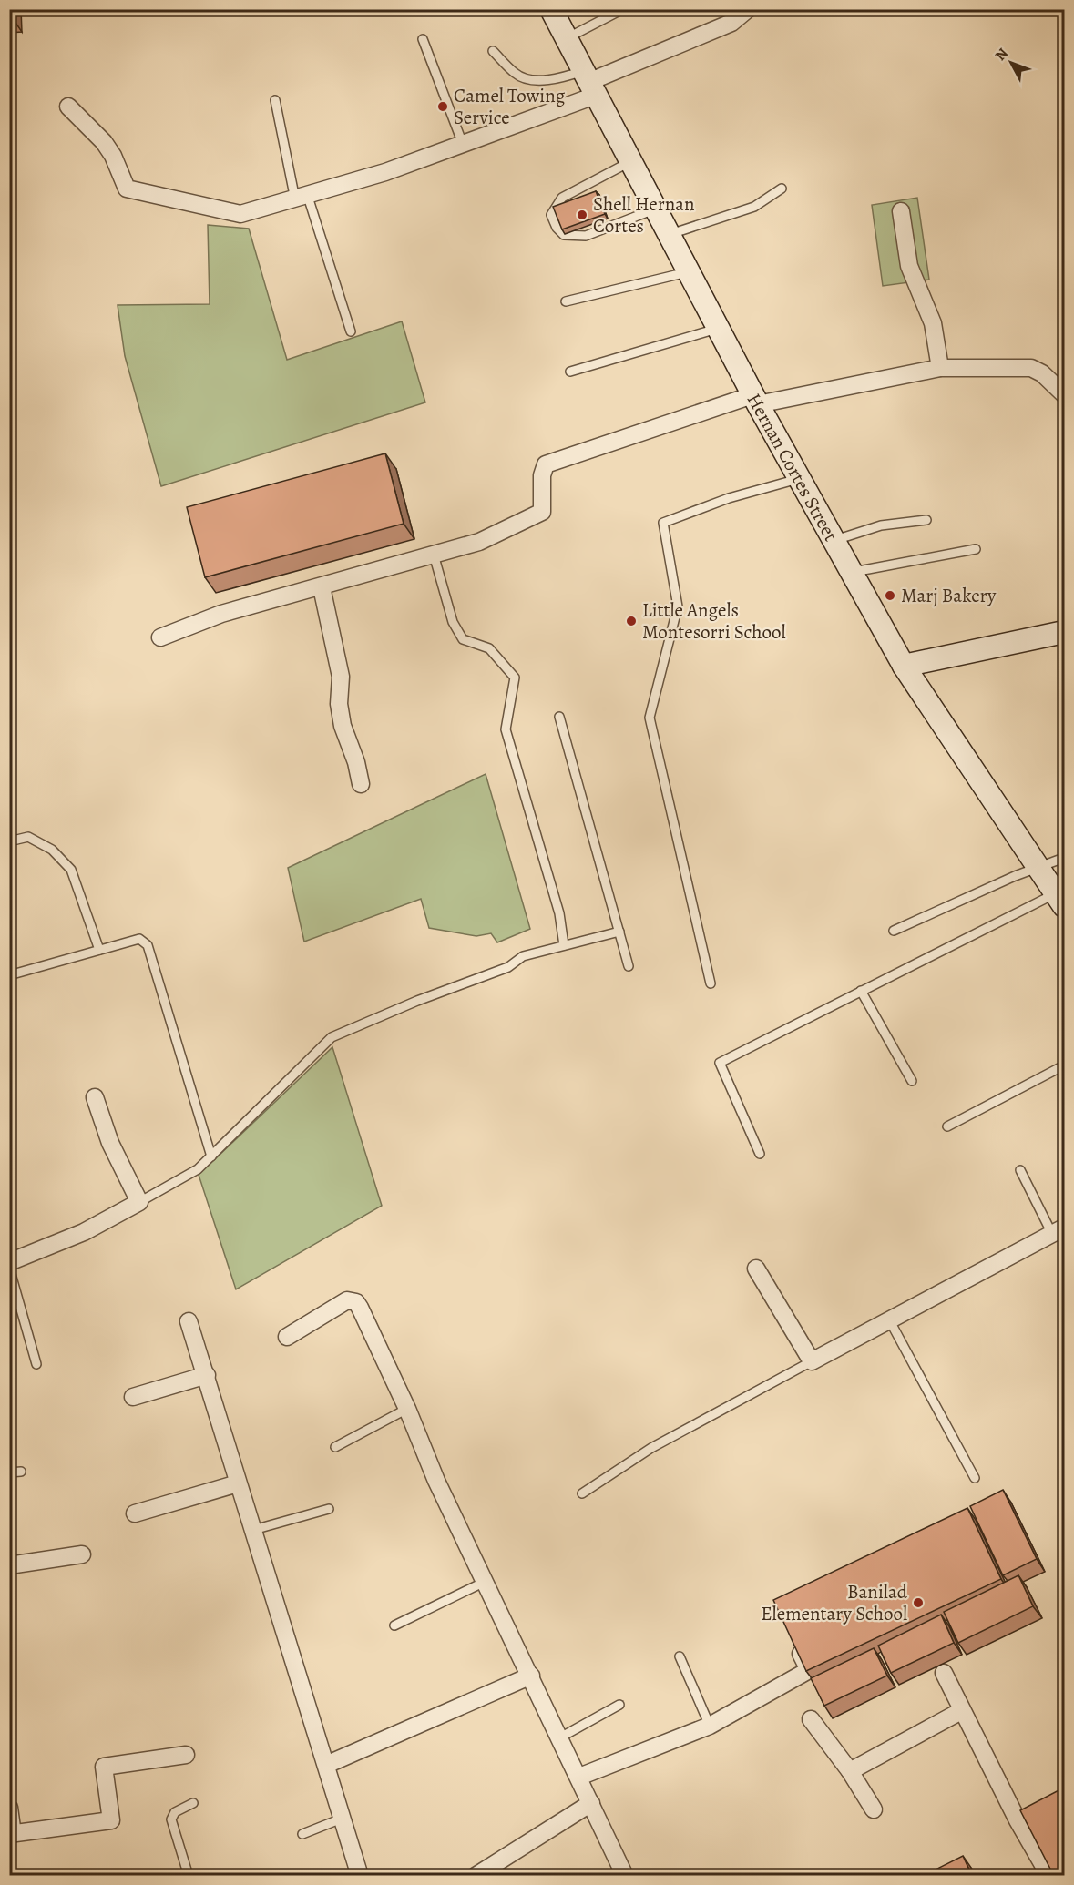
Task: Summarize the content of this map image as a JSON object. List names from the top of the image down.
{
  "streets": {
    "main road": ["Hernan Cortes Street"]
  },
  "places": [
    "Camel Towing Service",
    "Shell Hernan Cortes",
    "Marj Bakery",
    "Little Angels Montesorri School",
    "Banilad Elementary School"
  ],
  "north": "top left"
}
